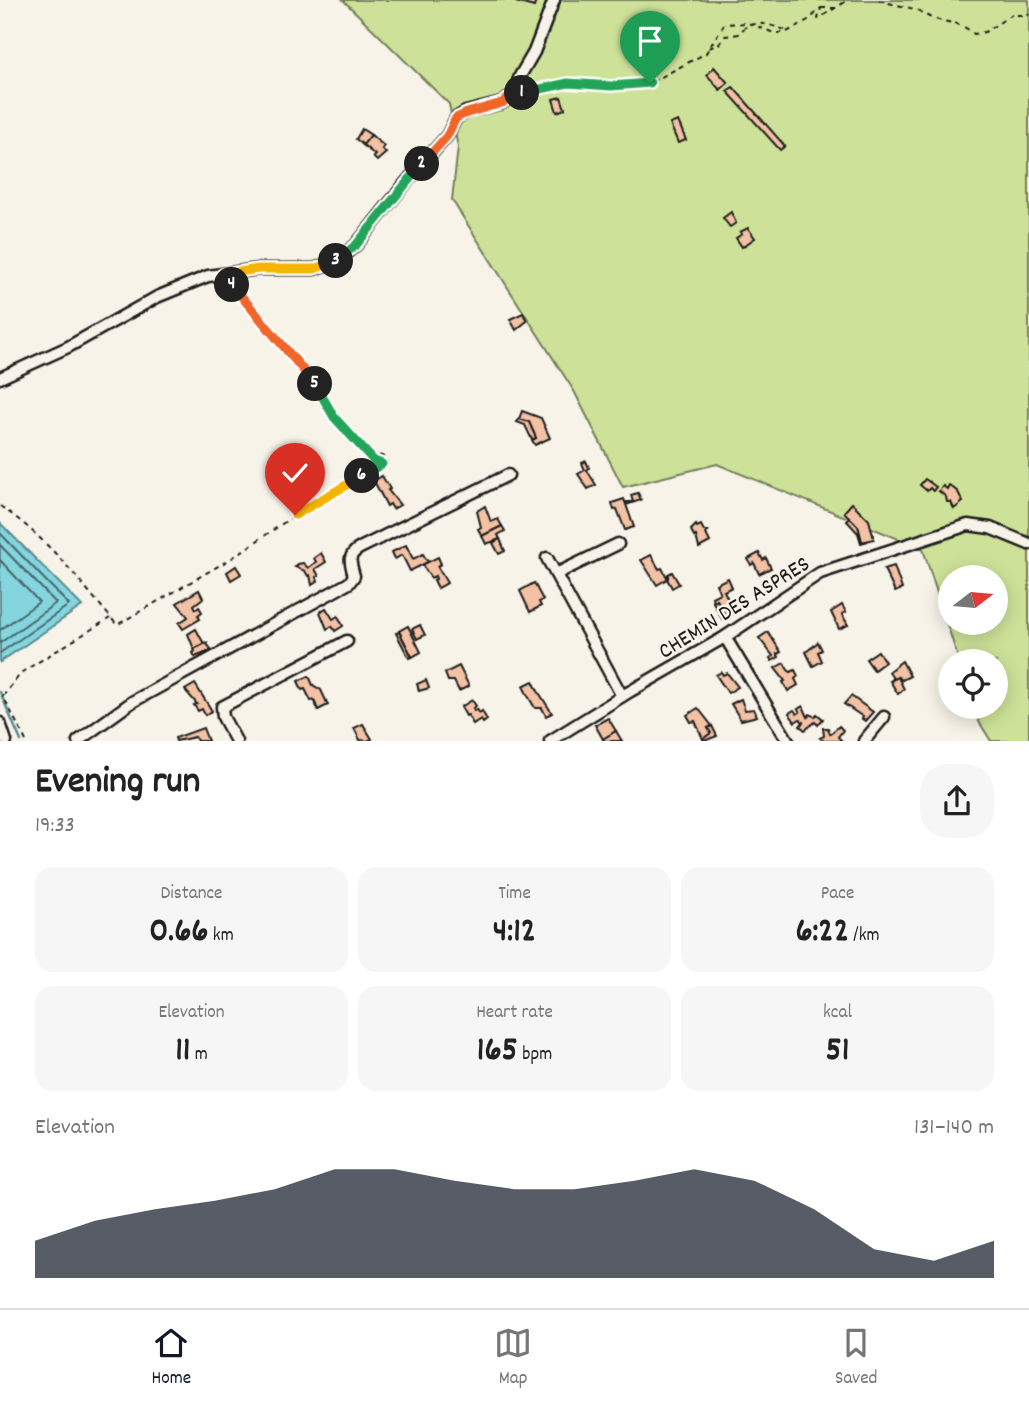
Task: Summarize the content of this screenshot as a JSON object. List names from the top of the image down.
{
  "streets": {
    "street": ["CHEMIN DES ASPRES"]
  },
  "north": "right",
  "page": {
    "pins": [
      "1",
      "2",
      "3",
      "4",
      "5",
      "6"
    ],
    "heading": ["Evening run", "19:33"],
    "stats": [
      ["Distance", "0.66 km"],
      ["Time", "4:12"],
      ["Pace", "6:22 /km"],
      ["Elevation", "11 m"],
      ["Heart rate", "165 bpm"],
      ["kcal", "51"]
    ],
    "chart": ["Elevation", "131–140 m"],
    "tabs": ["Home", "Map", "Saved"]
  }
}
